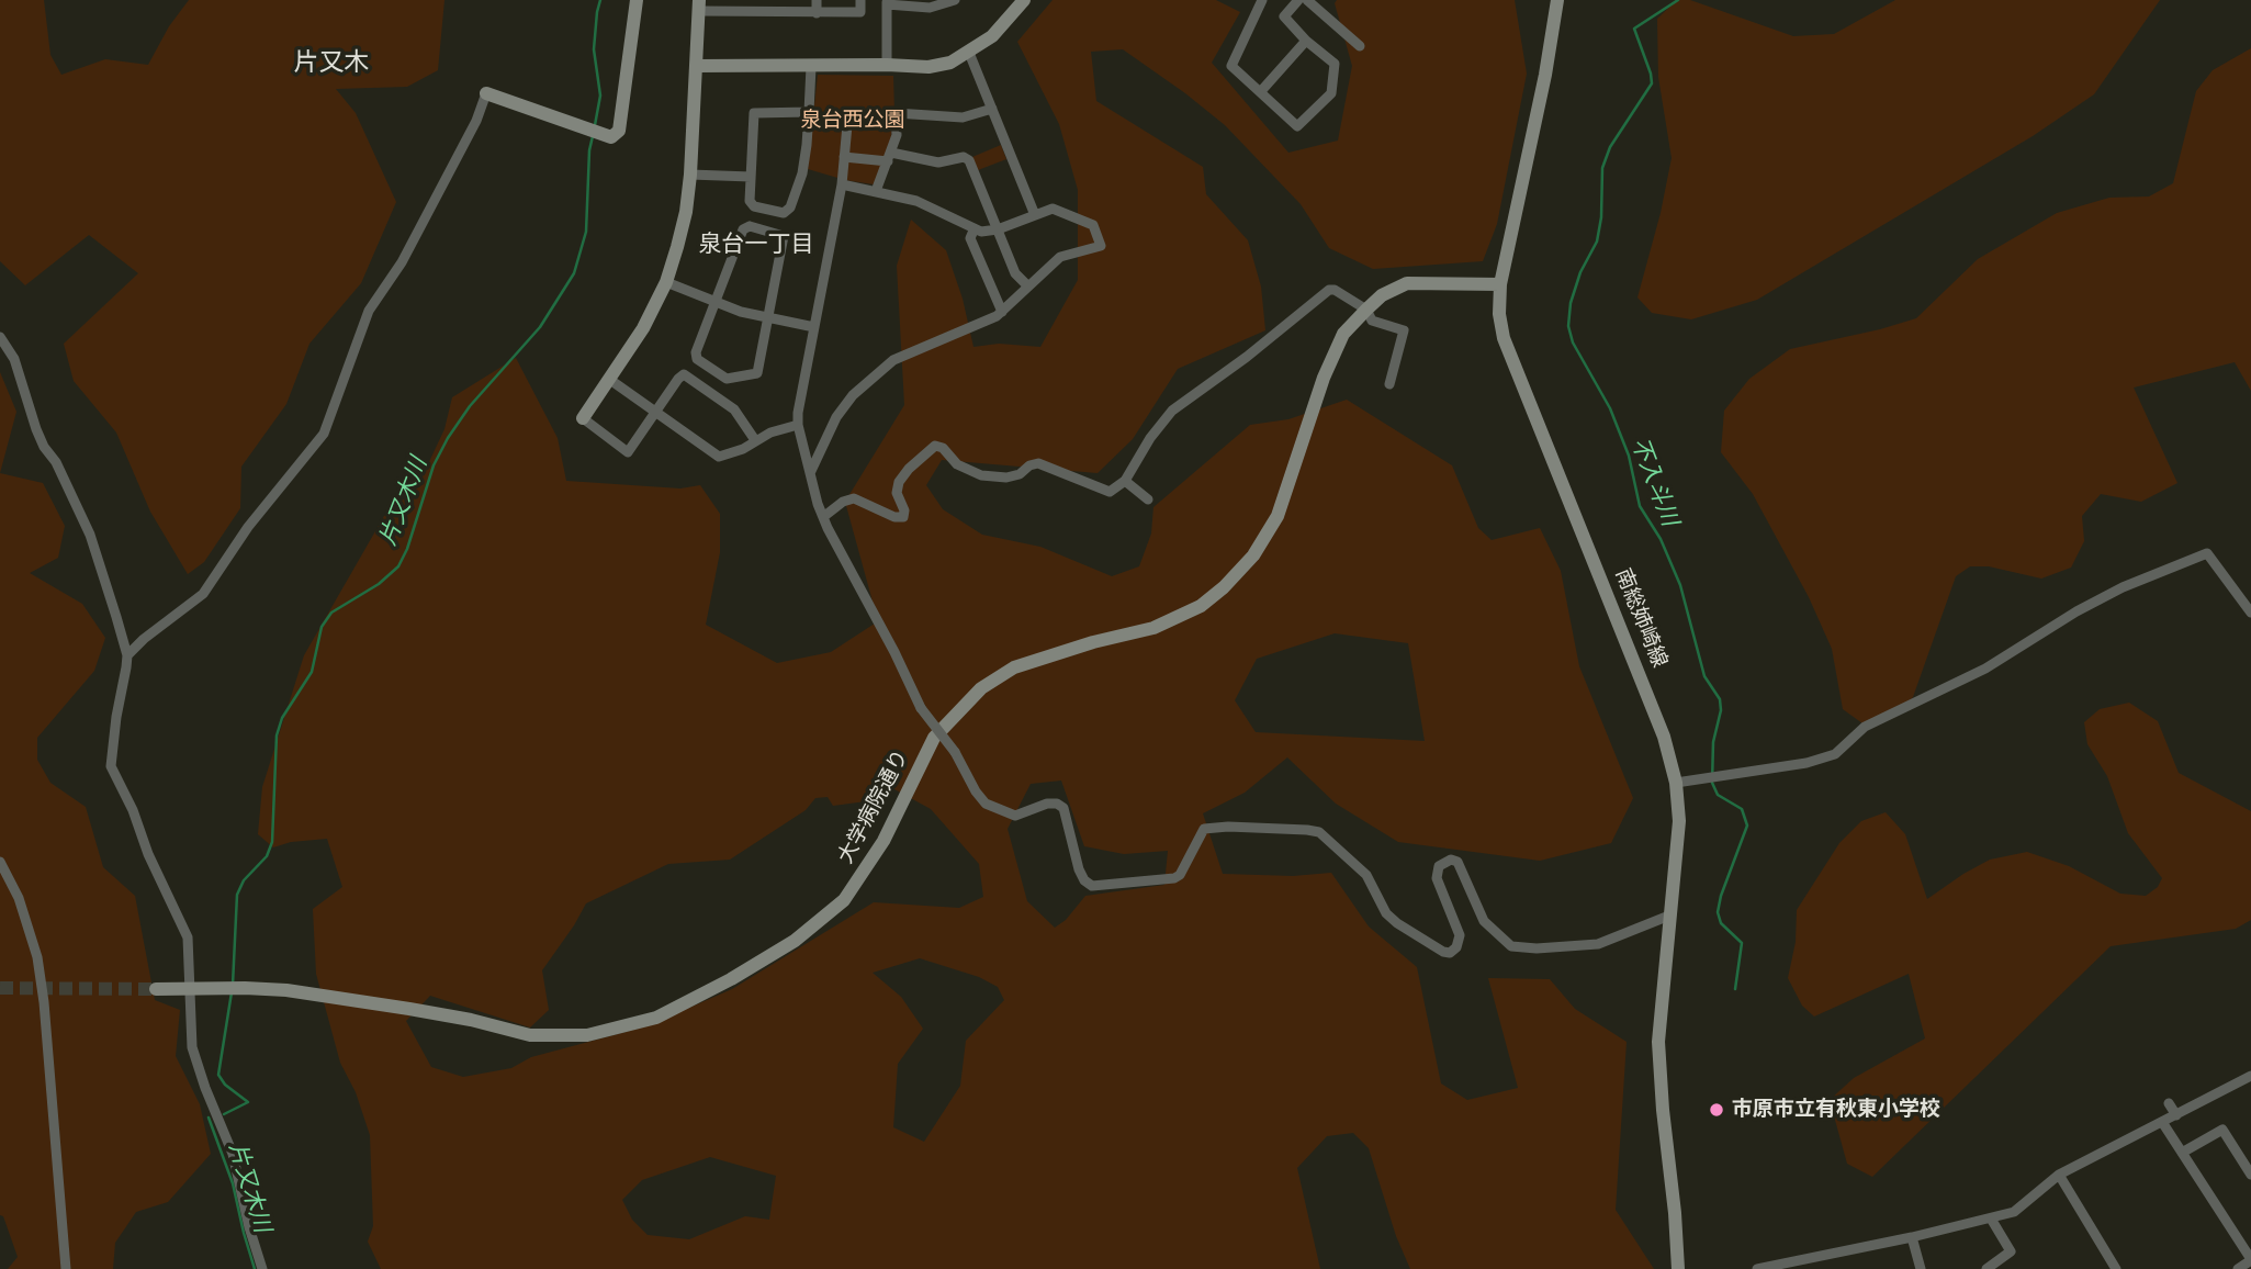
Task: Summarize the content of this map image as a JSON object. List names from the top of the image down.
{
  "streets": {
    "street": ["南総姉崎線", "大学病院通り"]
  },
  "crossings": [
    ["南総姉崎線", "大学病院通り"]
  ],
  "districts": ["片又木", "泉台一丁目"],
  "water": ["不入斗川", "片又木川"],
  "parks": ["泉台西公園"],
  "places": ["市原市立有秋東小学校"]
}
